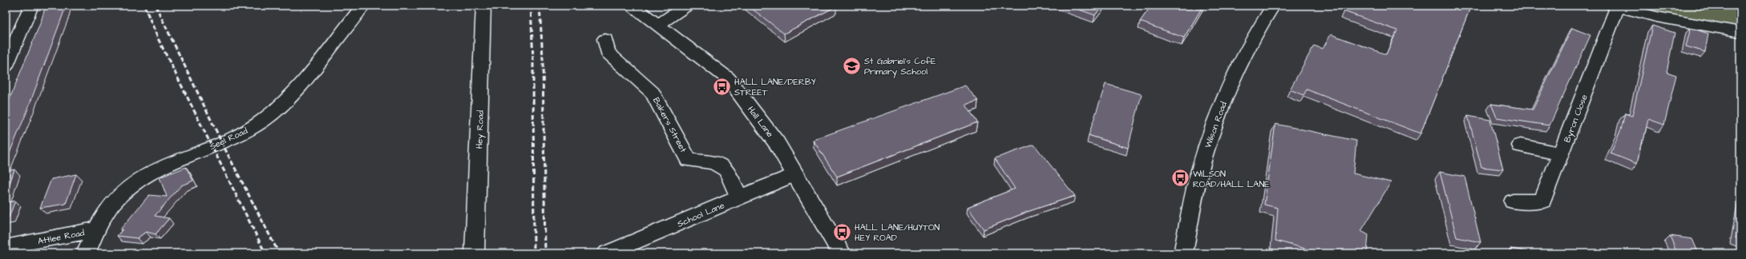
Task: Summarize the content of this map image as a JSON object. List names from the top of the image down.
{
  "streets": {
    "street": [
      "Byron Close",
      "Hall Lane",
      "Bakers Street",
      "Wilson Road",
      "Hey Road",
      "Seel Road",
      "School Lane",
      "Attlee Road"
    ]
  },
  "crossings": [
    ["Hall Lane", "School Lane"],
    ["Bakers Street", "School Lane"],
    ["Seel Road", "Attlee Road"]
  ],
  "places": {
    "school or university": ["St Gabriel's CofE Primary School"],
    "bus stop": ["HALL LANE/DERBY STREET", "WILSON ROAD/HALL LANE", "HALL LANE/HUYTON HEY ROAD"]
  }
}
